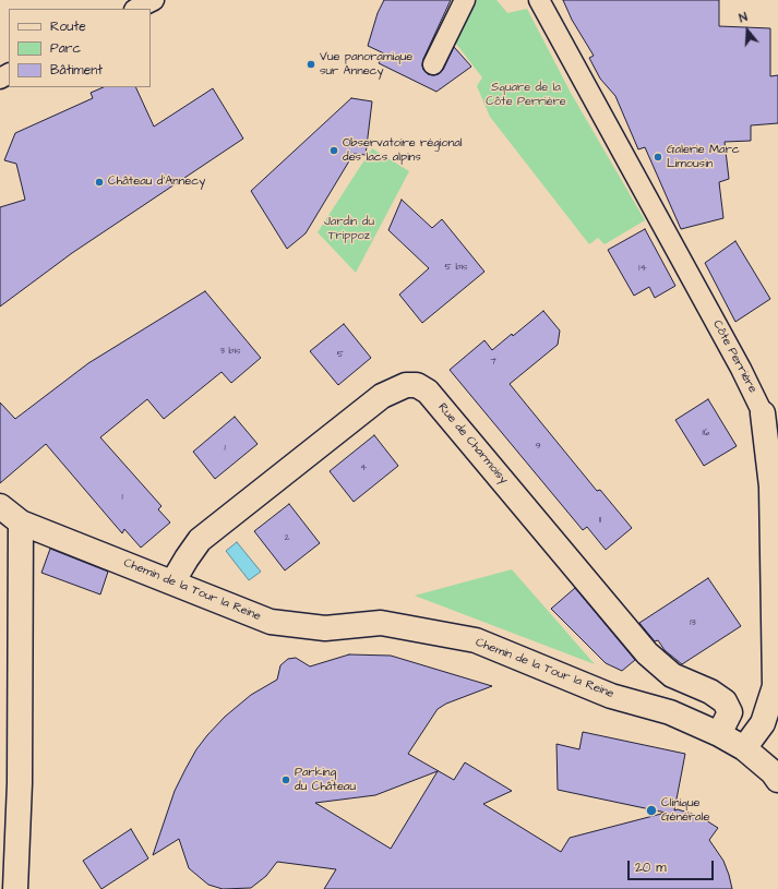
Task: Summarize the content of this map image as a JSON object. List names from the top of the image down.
{
  "streets": {
    "street": ["Côte Perrière", "Rue de Charmoisy", "Chemin de la Tour la Reine"]
  },
  "crossings": [
    ["Côte Perrière", "Chemin de la Tour la Reine"],
    ["Rue de Charmoisy", "Chemin de la Tour la Reine"]
  ],
  "parks": ["Square de la Côte Perrière", "Jardin du Trippoz"],
  "places": [
    "Vue panoramique sur Annecy",
    "Observatoire régional des lacs alpins",
    "Galerie Marc Limousin",
    "Château d'Annecy",
    "Parking du Château",
    "Clinique Générale"
  ],
  "house_numbers": [
    "5 bis",
    "14",
    "3 bis",
    "5",
    "7",
    "16",
    "9",
    "1",
    "4",
    "1",
    "11",
    "2",
    "13"
  ],
  "legend": ["Route", "Parc", "Bâtiment"],
  "scale_bar": "20 m",
  "north": "top"
}
